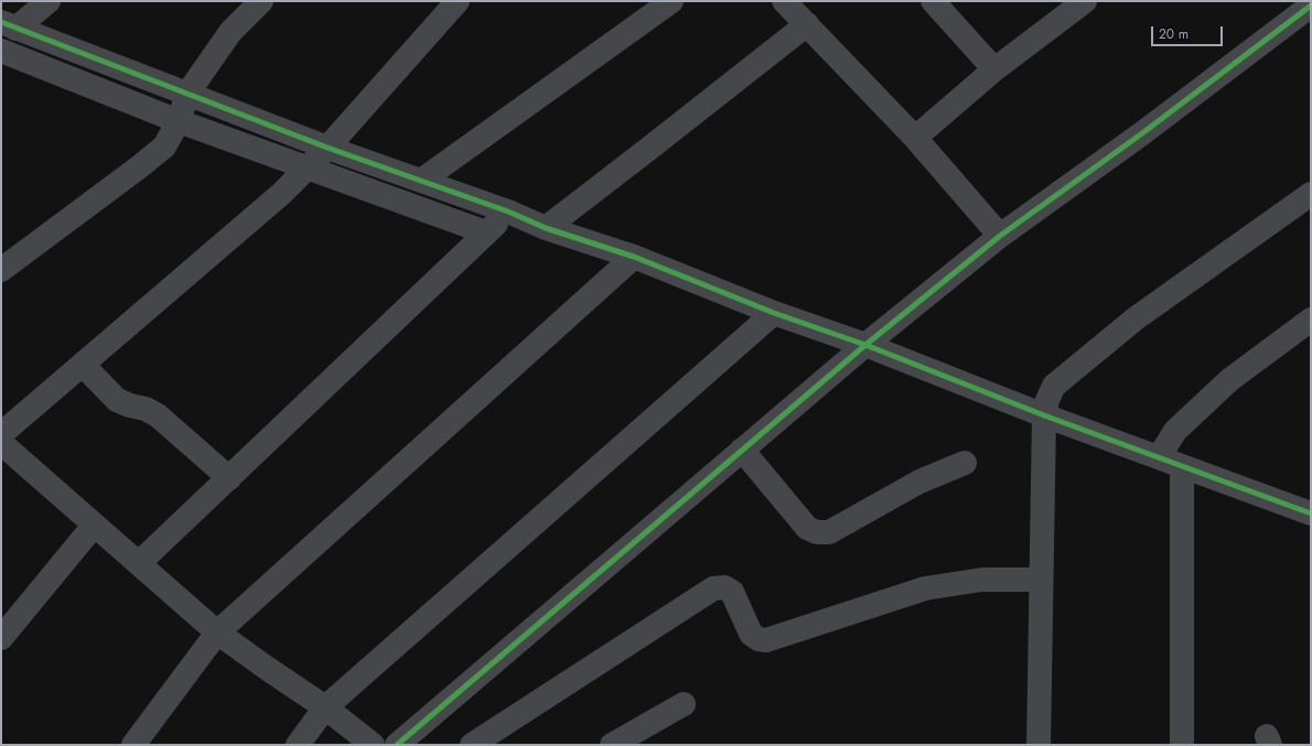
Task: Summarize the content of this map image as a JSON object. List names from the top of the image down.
{
  "scale_bar": "20 m"
}
